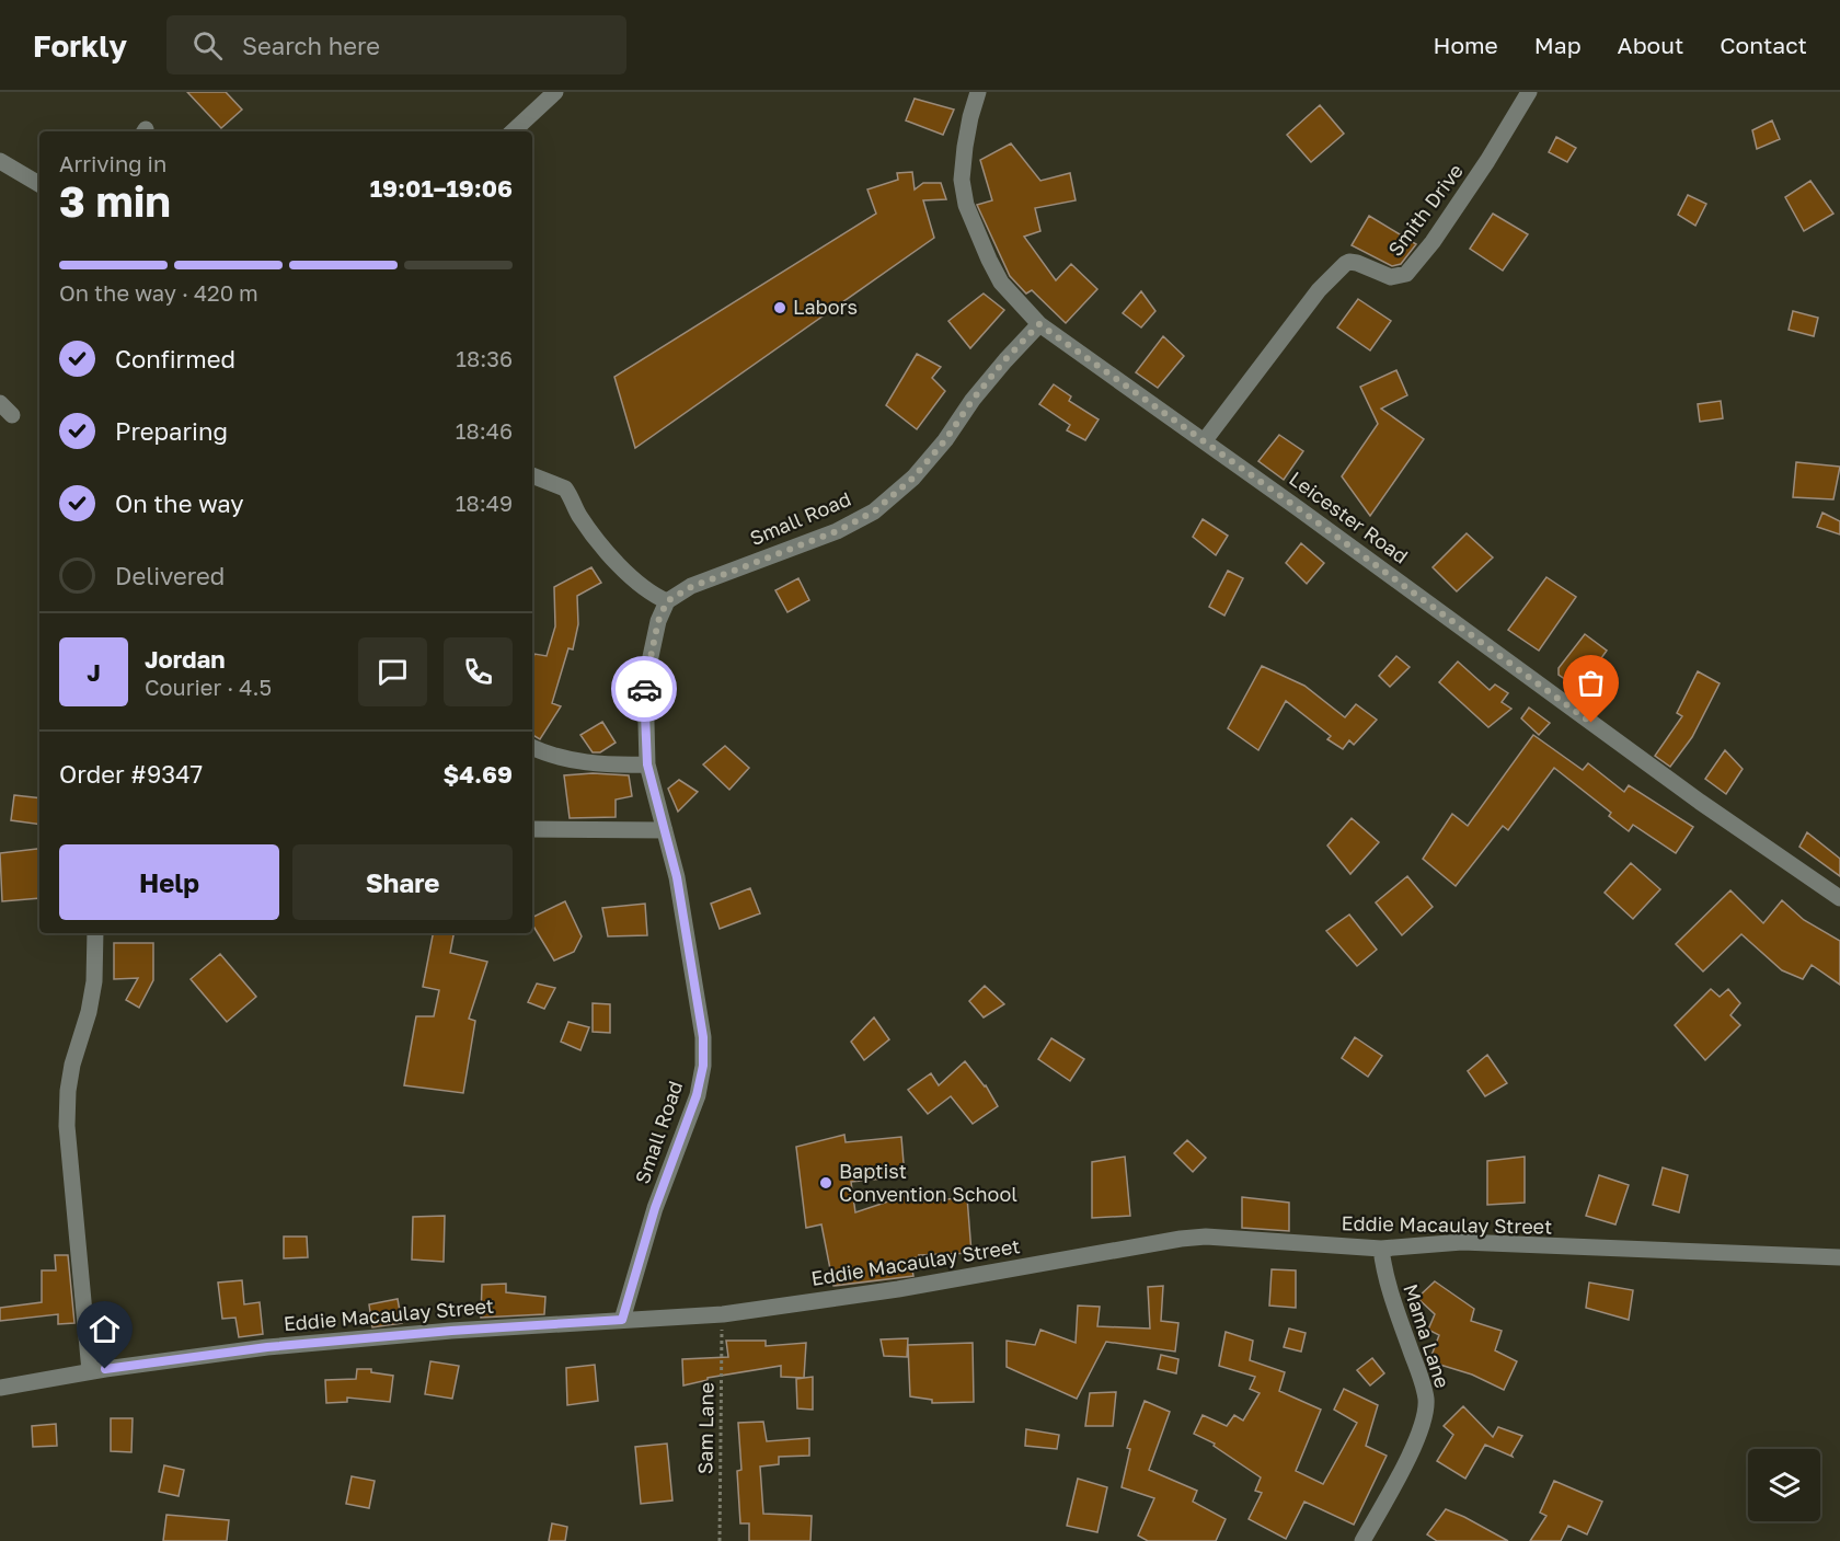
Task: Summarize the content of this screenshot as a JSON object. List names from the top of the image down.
{
  "streets": {
    "street": [
      "Smith Drive",
      "Leicester Road",
      "Small Road",
      "Eddie Macaulay Street",
      "Mama Lane"
    ],
    "path": ["Sam Lane"]
  },
  "crossings": [
    ["Smith Drive", "Leicester Road"],
    ["Leicester Road", "Small Road"],
    ["Small Road", "Eddie Macaulay Street"],
    ["Eddie Macaulay Street", "Mama Lane"],
    ["Eddie Macaulay Street", "Sam Lane"]
  ],
  "places": ["Labors", "Baptist Convention School"],
  "page": {
    "header": "Forkly",
    "search": "Search here",
    "nav": [
      "Home",
      "Map",
      "About",
      "Contact"
    ],
    "heading": ["3 min", "Arriving in", "19:01–19:06"],
    "panel": [
      "Jordan",
      "Courier · 4.5",
      "Order #9347",
      "$4.69"
    ],
    "bar": "On the way · 420 m",
    "list": [
      ["Confirmed", "18:36"],
      ["Preparing", "18:46"],
      ["On the way", "18:49"],
      "Delivered"
    ],
    "round": "J",
    "buttons": ["Help", "Share"]
  }
}
